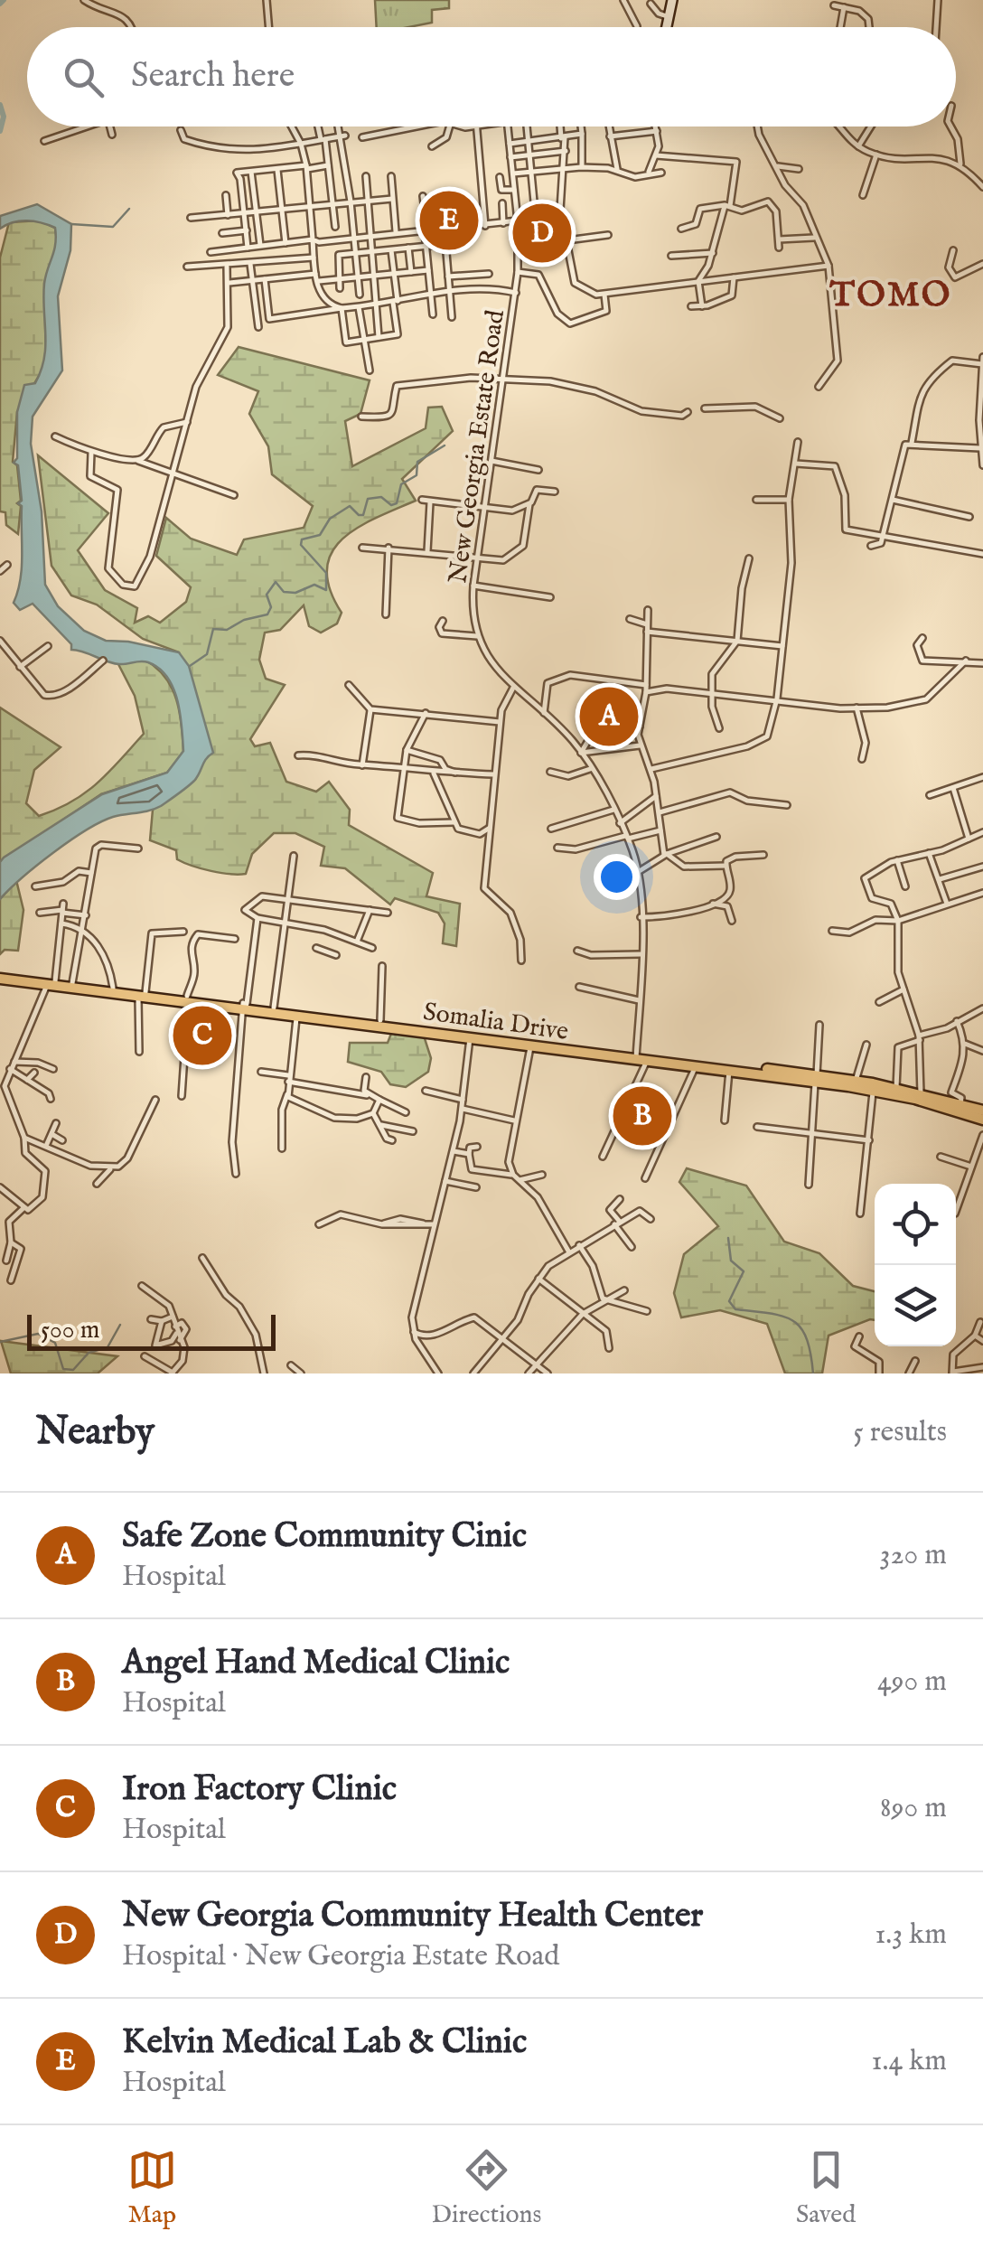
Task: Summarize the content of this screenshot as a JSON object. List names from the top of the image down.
{
  "streets": {
    "main road": ["Somalia Drive"],
    "street": ["New Georgia Estate Road"]
  },
  "crossings": [
    ["New Georgia Estate Road", "Somalia Drive"]
  ],
  "districts": ["TOMO"],
  "scale_bar": "500 m",
  "page": {
    "search": "Search here",
    "pins": [
      "E",
      "D",
      "A",
      "C",
      "B"
    ],
    "scale": "500 m",
    "heading": ["Nearby", "5 results"],
    "list": [
      {
        "mark": "A",
        "name": "Safe Zone Community Cinic",
        "note": "Hospital",
        "value": "320 m"
      },
      {
        "mark": "B",
        "name": "Angel Hand Medical Clinic",
        "note": "Hospital",
        "value": "490 m"
      },
      {
        "mark": "C",
        "name": "Iron Factory Clinic",
        "note": "Hospital",
        "value": "890 m"
      },
      {
        "mark": "D",
        "name": "New Georgia Community Health Center",
        "note": "Hospital · New Georgia Estate Road",
        "value": "1.3 km"
      },
      {
        "mark": "E",
        "name": "Kelvin Medical Lab & Clinic",
        "note": "Hospital",
        "value": "1.4 km"
      }
    ],
    "nav": ["Map", "Directions", "Saved"]
  }
}
